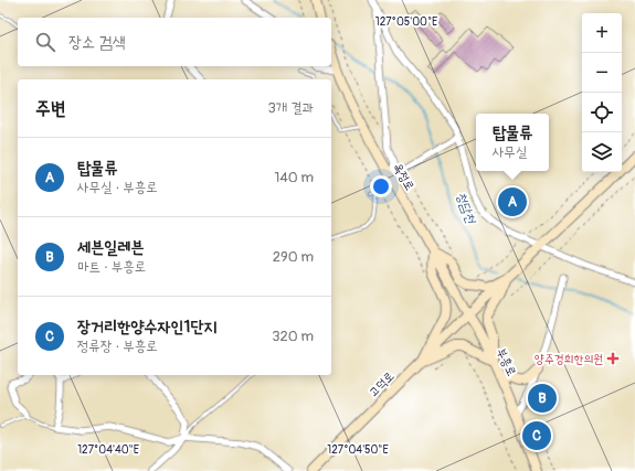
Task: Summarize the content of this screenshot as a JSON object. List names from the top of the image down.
{
  "streets": {
    "main road": ["옥정로", "부흥로", "고덕로"]
  },
  "crossings": [
    ["옥정로", "부흥로"],
    ["옥정로", "고덕로"],
    ["부흥로", "고덕로"]
  ],
  "water": ["청담천"],
  "places": {
    "health": ["양주경희한의원"]
  },
  "page": {
    "map_buttons": ["+", "−"],
    "search": "장소 검색",
    "heading": ["주변", "3개 결과"],
    "popup": ["탑물류", "사무실"],
    "list": [
      {
        "mark": "A",
        "name": "탑물류",
        "note": "사무실 · 부흥로",
        "value": "140 m"
      },
      {
        "mark": "B",
        "name": "세븐일레븐",
        "note": "마트 · 부흥로",
        "value": "290 m"
      },
      {
        "mark": "C",
        "name": "장거리한양수자인1단지",
        "note": "정류장 · 부흥로",
        "value": "320 m"
      }
    ],
    "pins": ["A", "B", "C"]
  },
  "coordinates": ["127°05'00\"E", "127°04'40\"E", "127°04'50\"E"]
}
